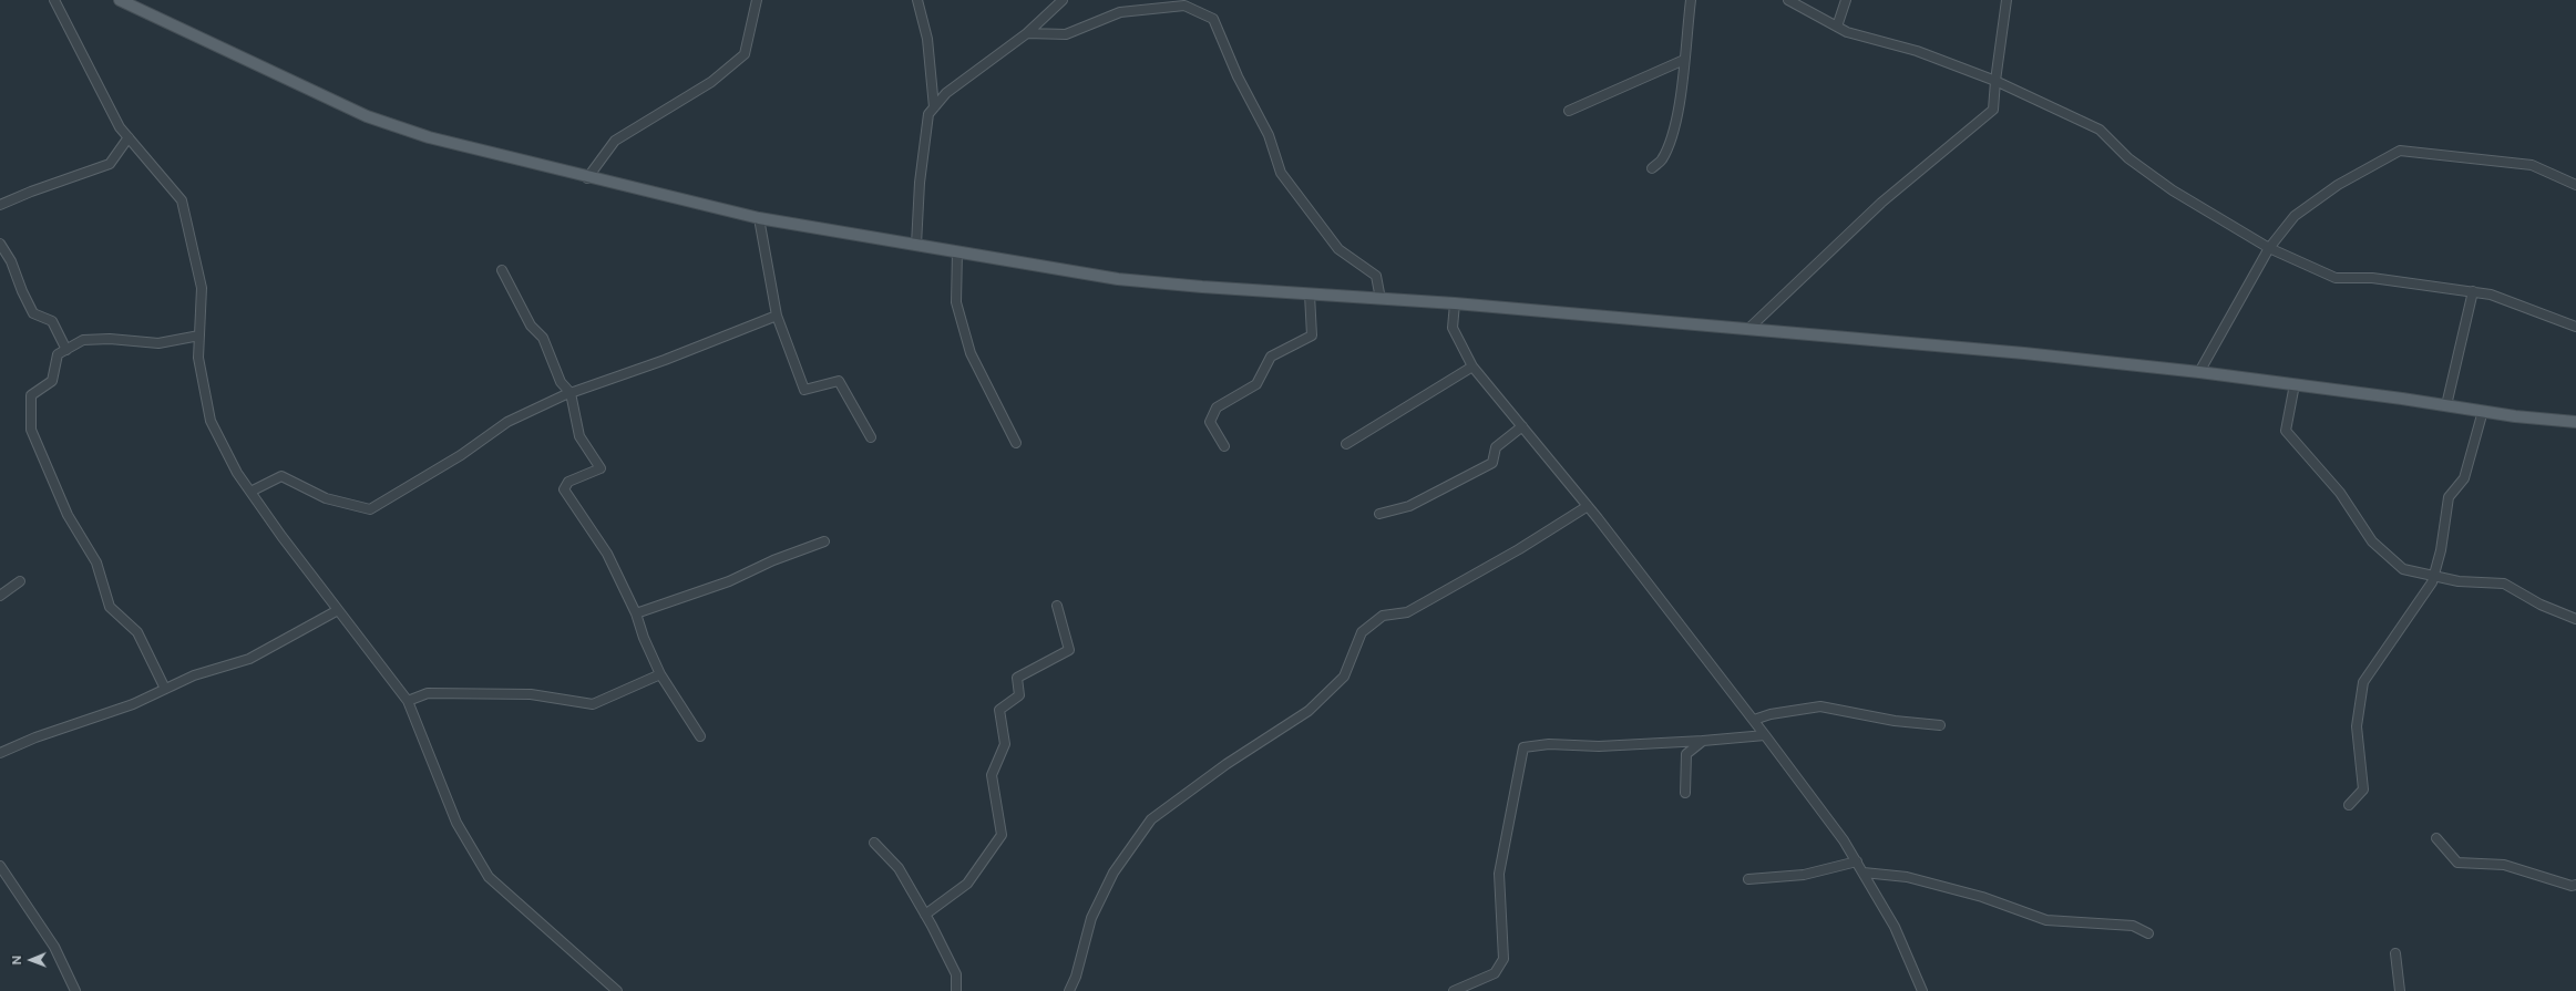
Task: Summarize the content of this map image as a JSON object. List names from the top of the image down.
{
  "north": "left"
}
